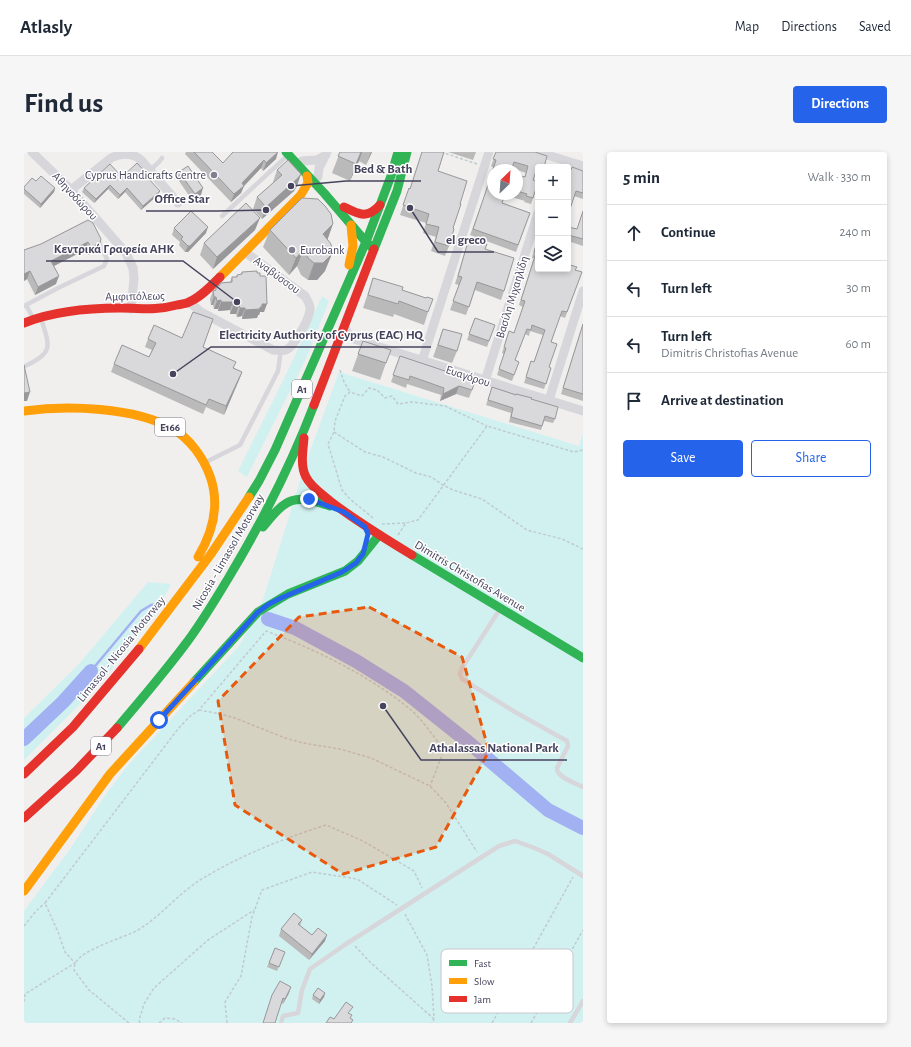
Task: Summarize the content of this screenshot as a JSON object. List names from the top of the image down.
{
  "streets": {
    "main road": [
      "Αμφιπόλεως",
      "A1",
      "E166",
      "Nicosia - Limassol Motorway",
      "Dimitris Christofias Avenue",
      "Limassol - Nicosia Motorway"
    ],
    "street": [
      "Αθηνοδώρου",
      "Αναβύσσου",
      "Βασίλη Μιχαηλίδη",
      "Ευαγόρου"
    ]
  },
  "crossings": [
    ["Αθηνοδώρου", "Αμφιπόλεως"],
    ["Αναβύσσου", "Αμφιπόλεως"],
    ["Βασίλη Μιχαηλίδη", "Ευαγόρου"],
    ["Ευαγόρου", "Nicosia - Limassol Motorway"],
    ["A1", "Nicosia - Limassol Motorway"],
    ["A1", "Limassol - Nicosia Motorway"],
    ["E166", "Limassol - Nicosia Motorway"],
    ["Nicosia - Limassol Motorway", "Dimitris Christofias Avenue"]
  ],
  "places": [
    "Cyprus Handicrafts Centre",
    "Bed & Bath",
    "el greco",
    "Office Star",
    "Eurobank",
    "Κεντρικά Γραφεία ΑΗΚ",
    "Electricity Authority of Cyprus (EAC) HQ",
    "Athalassas National Park"
  ],
  "legend": ["Fast", "Slow", "Jam"],
  "north": "top right",
  "page": {
    "header": "Atlasly",
    "nav": ["Map", "Directions", "Saved"],
    "buttons": [
      "Directions",
      ["Save", "Share"]
    ],
    "title": "Find us",
    "heading": ["5 min", "Walk · 330 m"],
    "map_buttons": ["+", "−"],
    "list": [
      ["Continue", "240 m"],
      ["Turn left", "30 m"],
      ["Turn left", "Dimitris Christofias Avenue", "60 m"],
      "Arrive at destination"
    ]
  }
}
